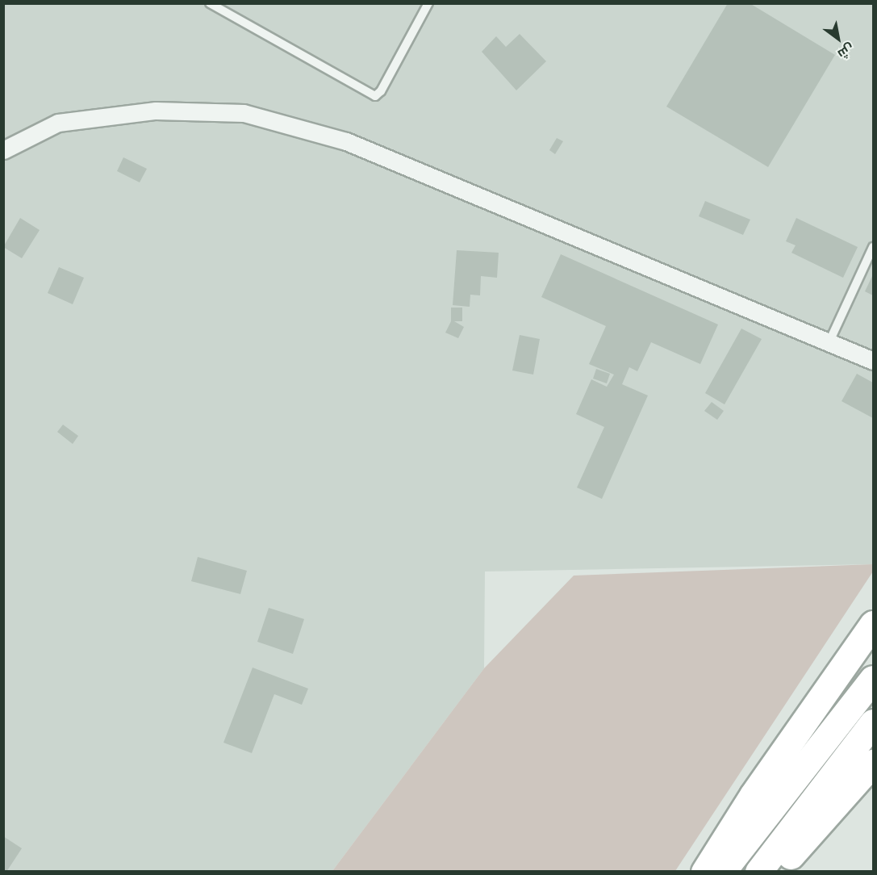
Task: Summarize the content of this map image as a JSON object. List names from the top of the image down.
{
  "north": "bottom right"
}
